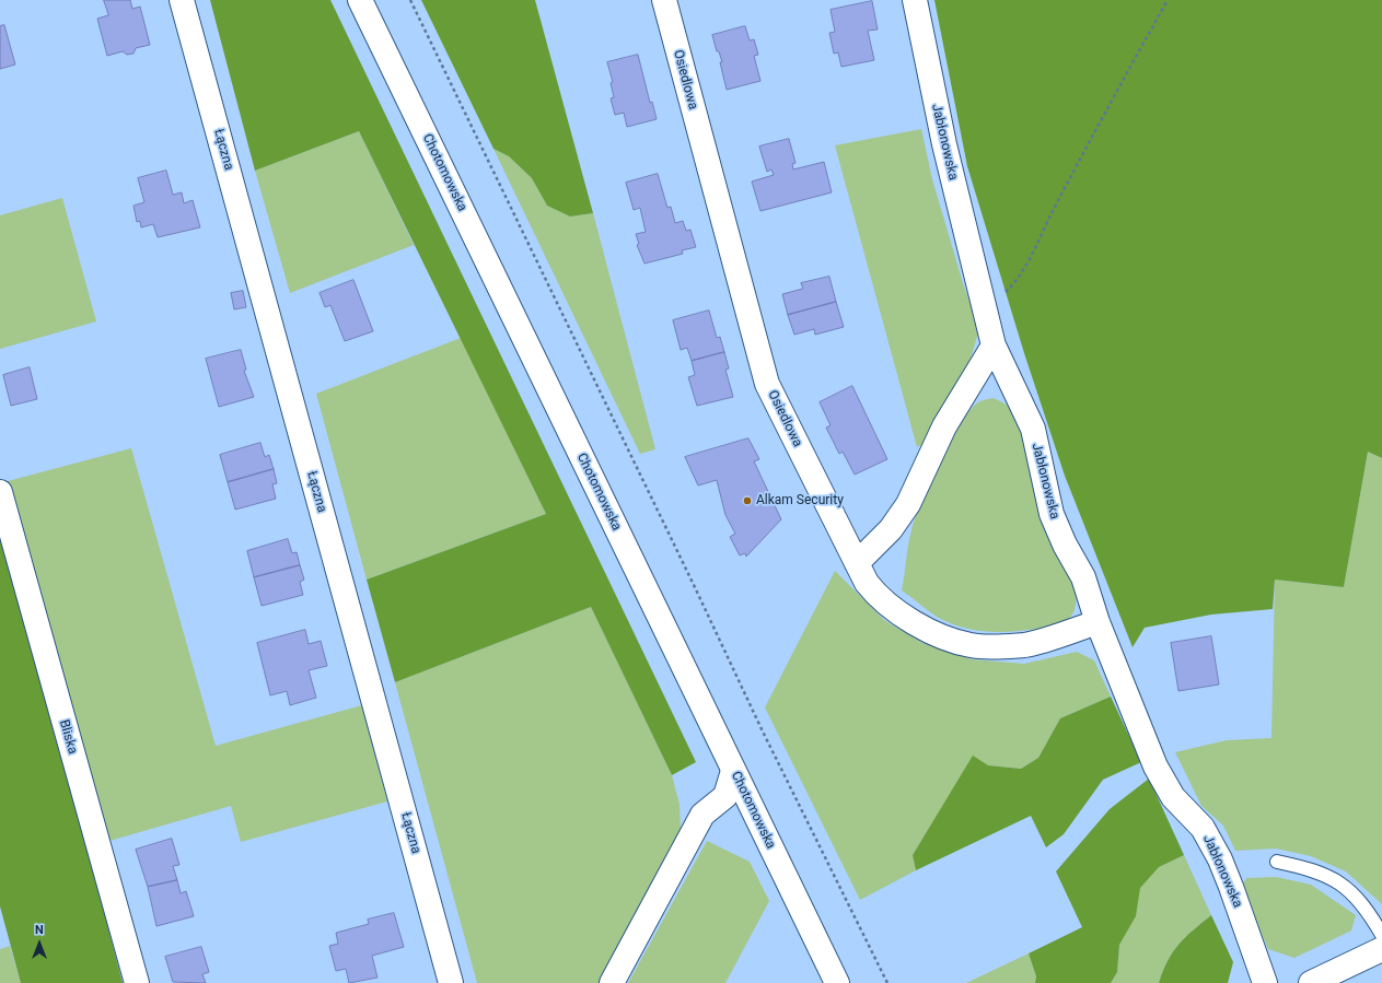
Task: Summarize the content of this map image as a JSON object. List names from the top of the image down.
{
  "streets": {
    "street": [
      "Osiedlowa",
      "Jabłonowska",
      "Łączna",
      "Chotomowska",
      "Bliska"
    ]
  },
  "crossings": [
    ["Osiedlowa", "Jabłonowska"]
  ],
  "places": ["Alkam Security"],
  "north": "top"
}
